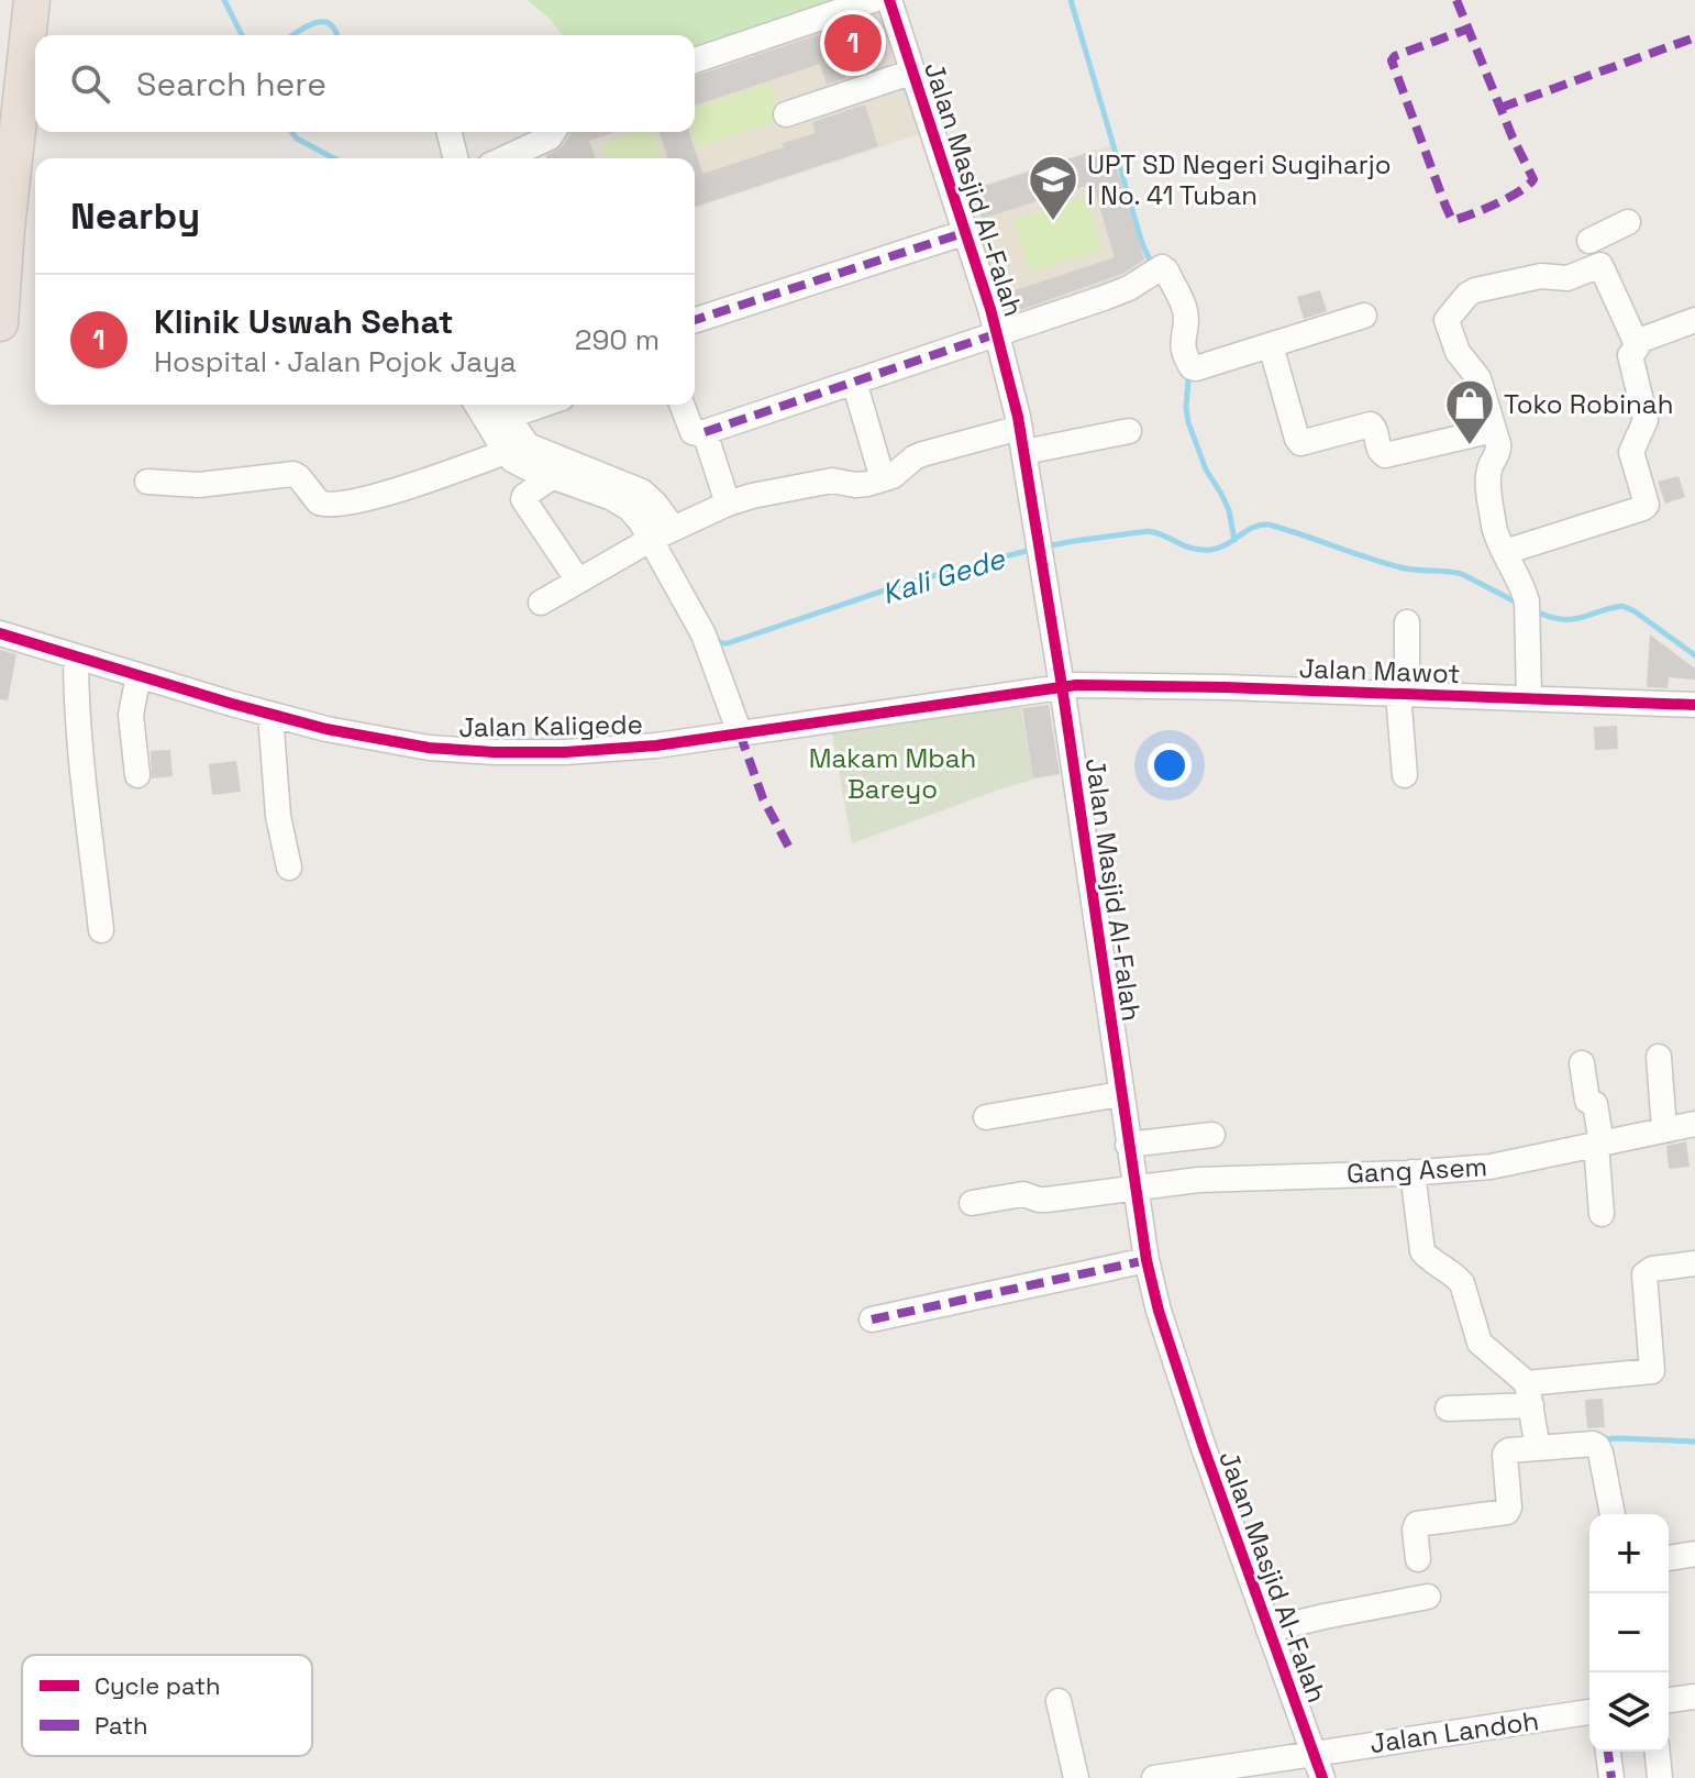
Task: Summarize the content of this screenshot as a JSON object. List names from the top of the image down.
{
  "streets": {
    "street": [
      "Jalan Masjid Al-Falah",
      "Jalan Mawot",
      "Jalan Kaligede",
      "Gang Asem",
      "Jalan Landoh"
    ]
  },
  "crossings": [
    ["Jalan Masjid Al-Falah", "Jalan Mawot"],
    ["Jalan Masjid Al-Falah", "Jalan Kaligede"],
    ["Jalan Masjid Al-Falah", "Gang Asem"],
    ["Jalan Masjid Al-Falah", "Jalan Landoh"],
    ["Jalan Mawot", "Jalan Kaligede"]
  ],
  "water": ["Kali Gede"],
  "parks": ["Makam Mbah Bareyo"],
  "places": {
    "school or university": ["UPT SD Negeri Sugiharjo I No. 41 Tuban"],
    "shop": ["Toko Robinah"]
  },
  "legend": ["Cycle path", "Path"],
  "page": {
    "pins": "1",
    "search": "Search here",
    "heading": "Nearby",
    "list": [
      {
        "mark": "1",
        "name": "Klinik Uswah Sehat",
        "note": "Hospital · Jalan Pojok Jaya",
        "value": "290 m"
      }
    ],
    "map_buttons": ["+", "−"]
  }
}
